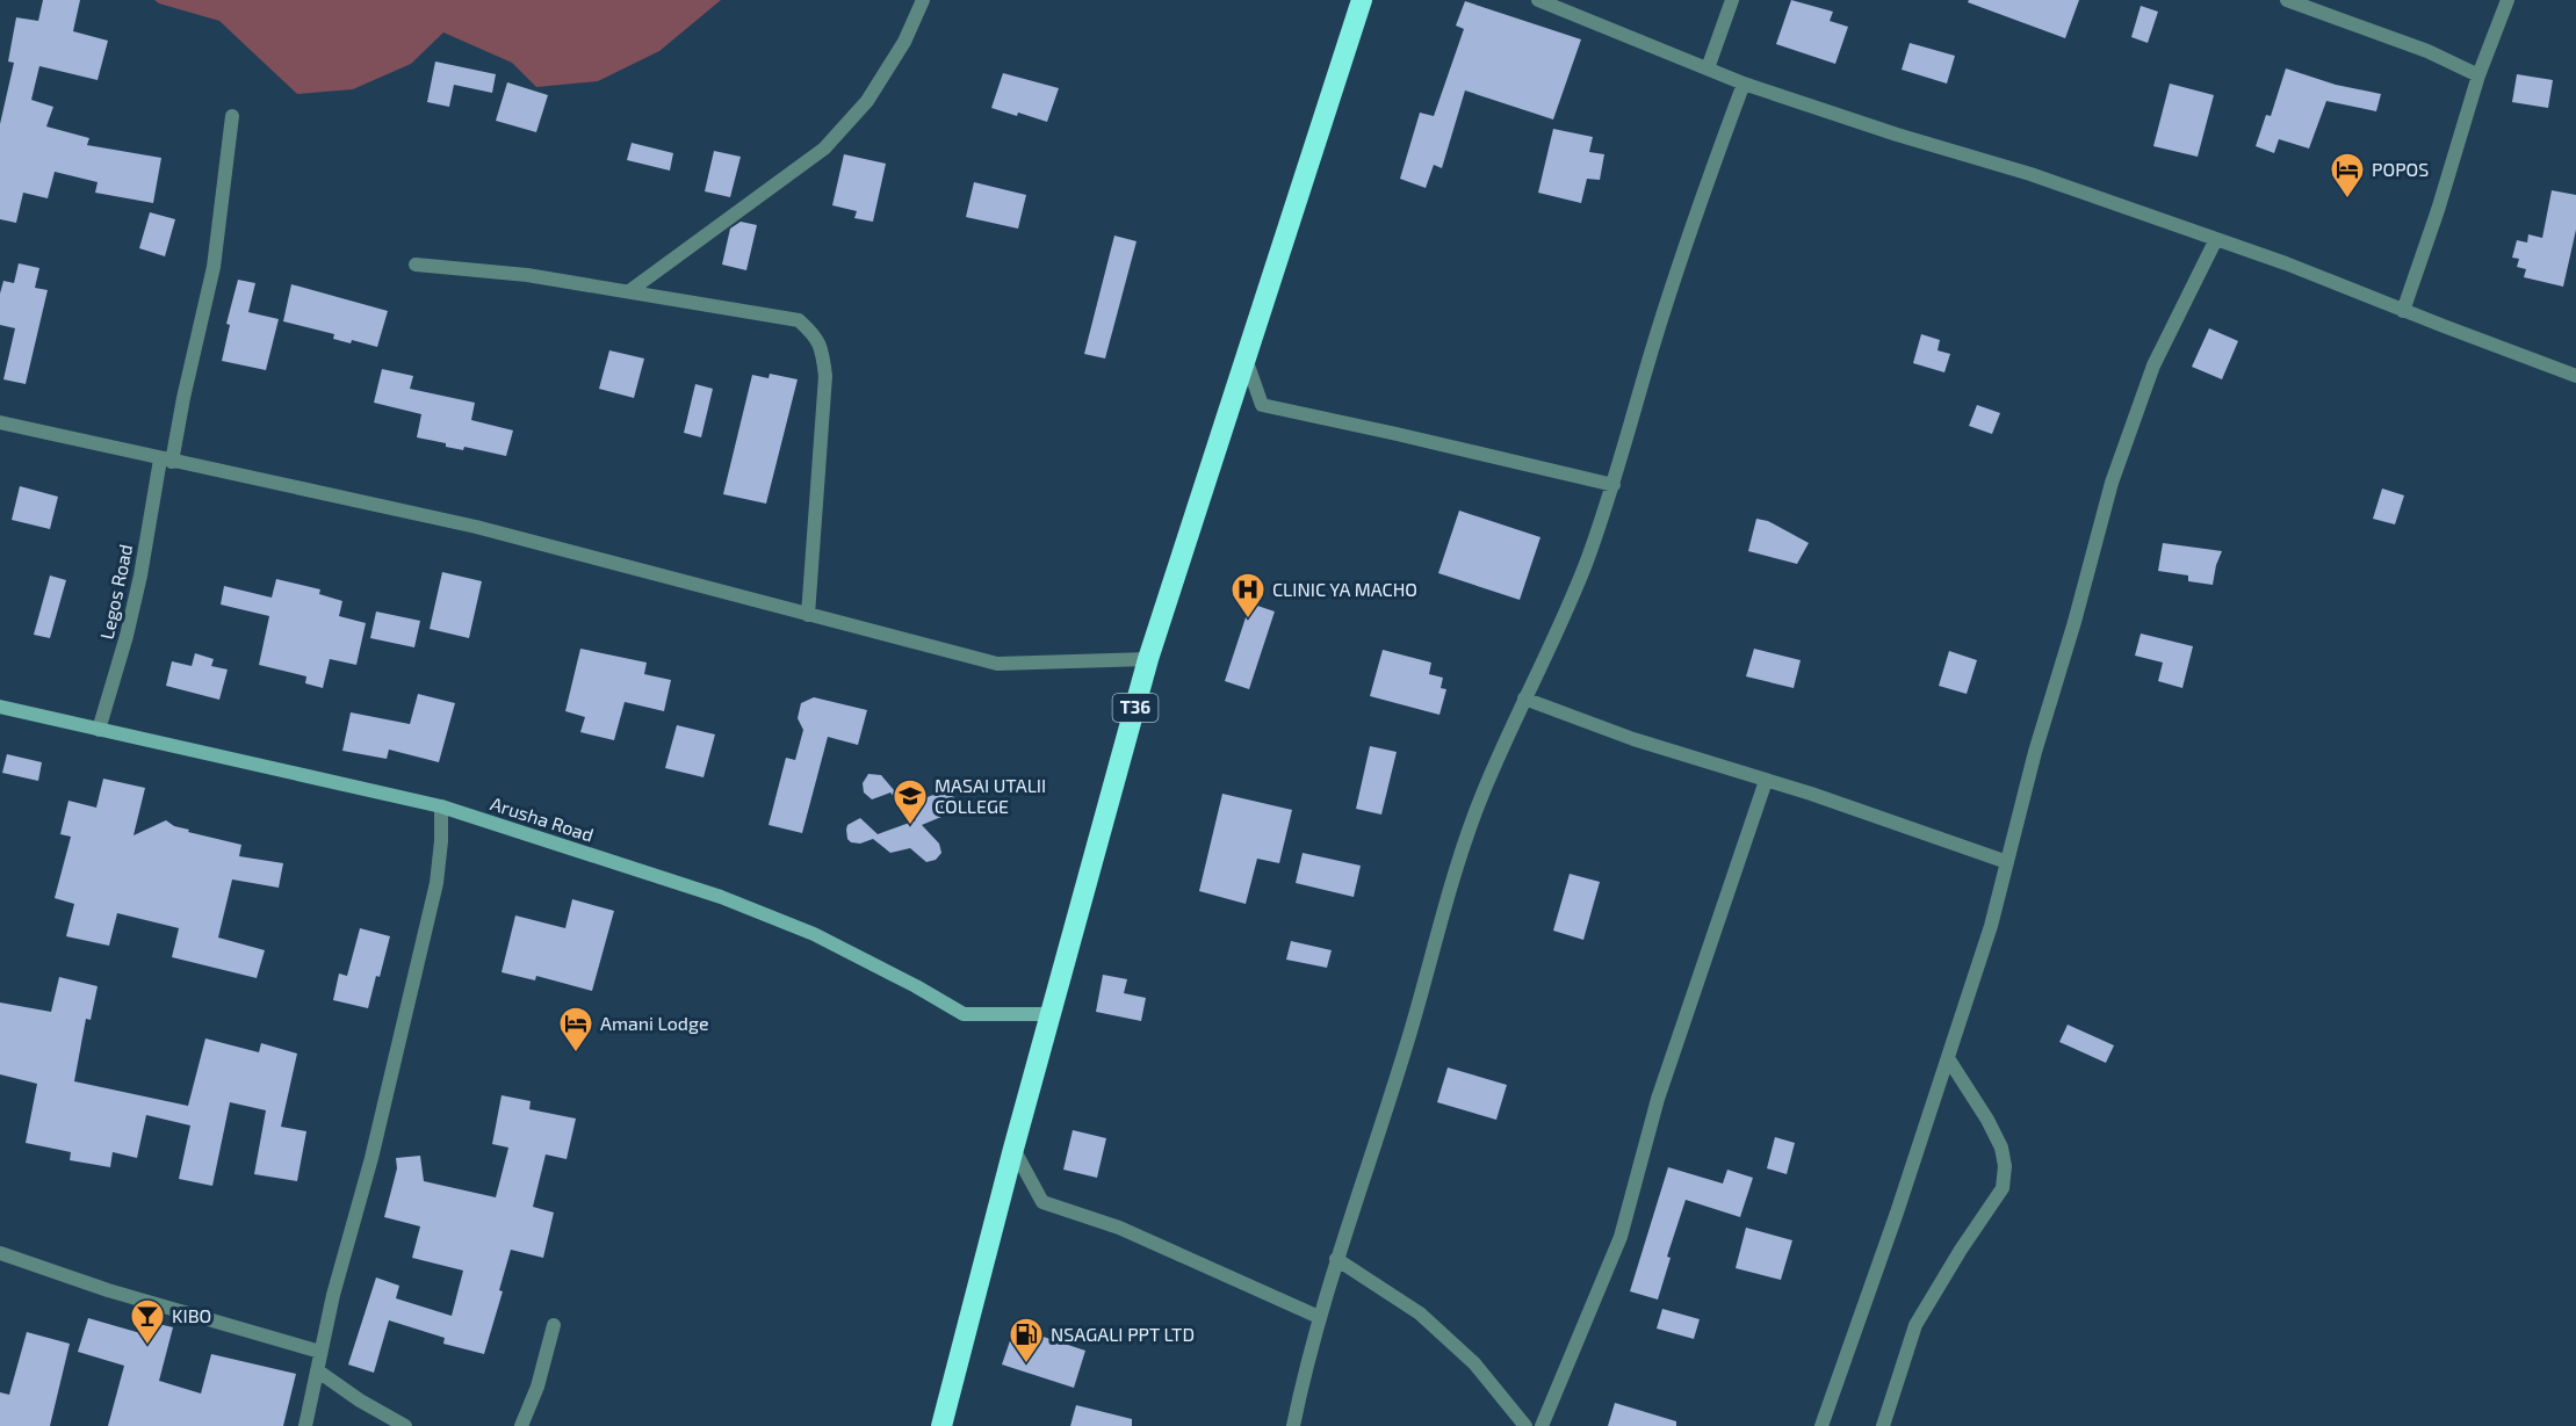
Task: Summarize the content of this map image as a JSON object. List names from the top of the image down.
{
  "streets": {
    "highway": ["T36"],
    "main road": ["Arusha Road"],
    "street": ["Legos Road"]
  },
  "crossings": [
    ["Legos Road", "Arusha Road"],
    ["T36", "Arusha Road"]
  ],
  "places": {
    "hotel": ["POPOS", "Amani Lodge"],
    "hospital": ["CLINIC YA MACHO"],
    "school or university": ["MASAI UTALII COLLEGE"],
    "bar": ["KIBO"],
    "fuel station": ["NSAGALI PPT LTD"]
  }
}
